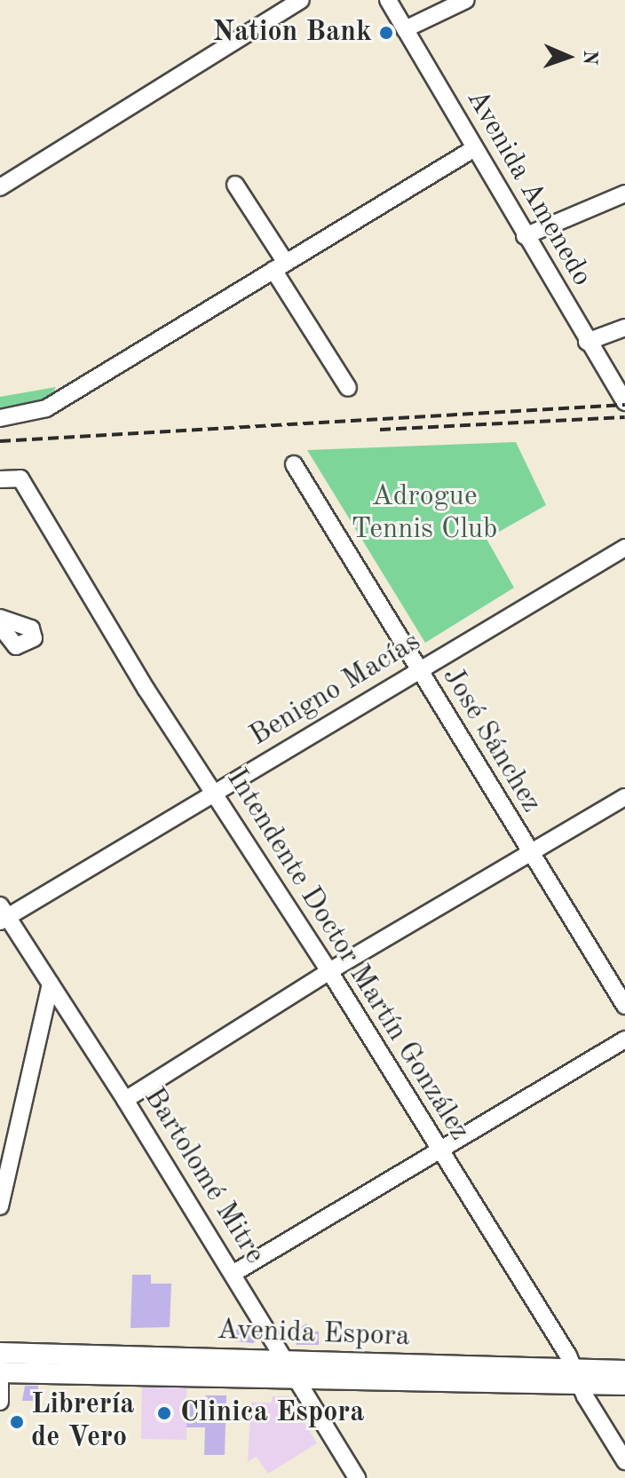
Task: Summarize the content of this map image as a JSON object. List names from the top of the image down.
{
  "streets": {
    "main road": ["Avenida Espora"],
    "street": [
      "Avenida Amenedo",
      "Benigno Macías",
      "José Sánchez",
      "Intendente Doctor Martín González",
      "Bartolomé Mitre"
    ]
  },
  "crossings": [
    ["Benigno Macías", "José Sánchez"],
    ["Benigno Macías", "Intendente Doctor Martín González"],
    ["Benigno Macías", "Bartolomé Mitre"],
    ["Intendente Doctor Martín González", "Avenida Espora"],
    ["Bartolomé Mitre", "Avenida Espora"]
  ],
  "parks": ["Adrogue Tennis Club"],
  "places": ["Nation Bank", "Clinica Espora", "Librería de Vero"],
  "north": "right"
}
